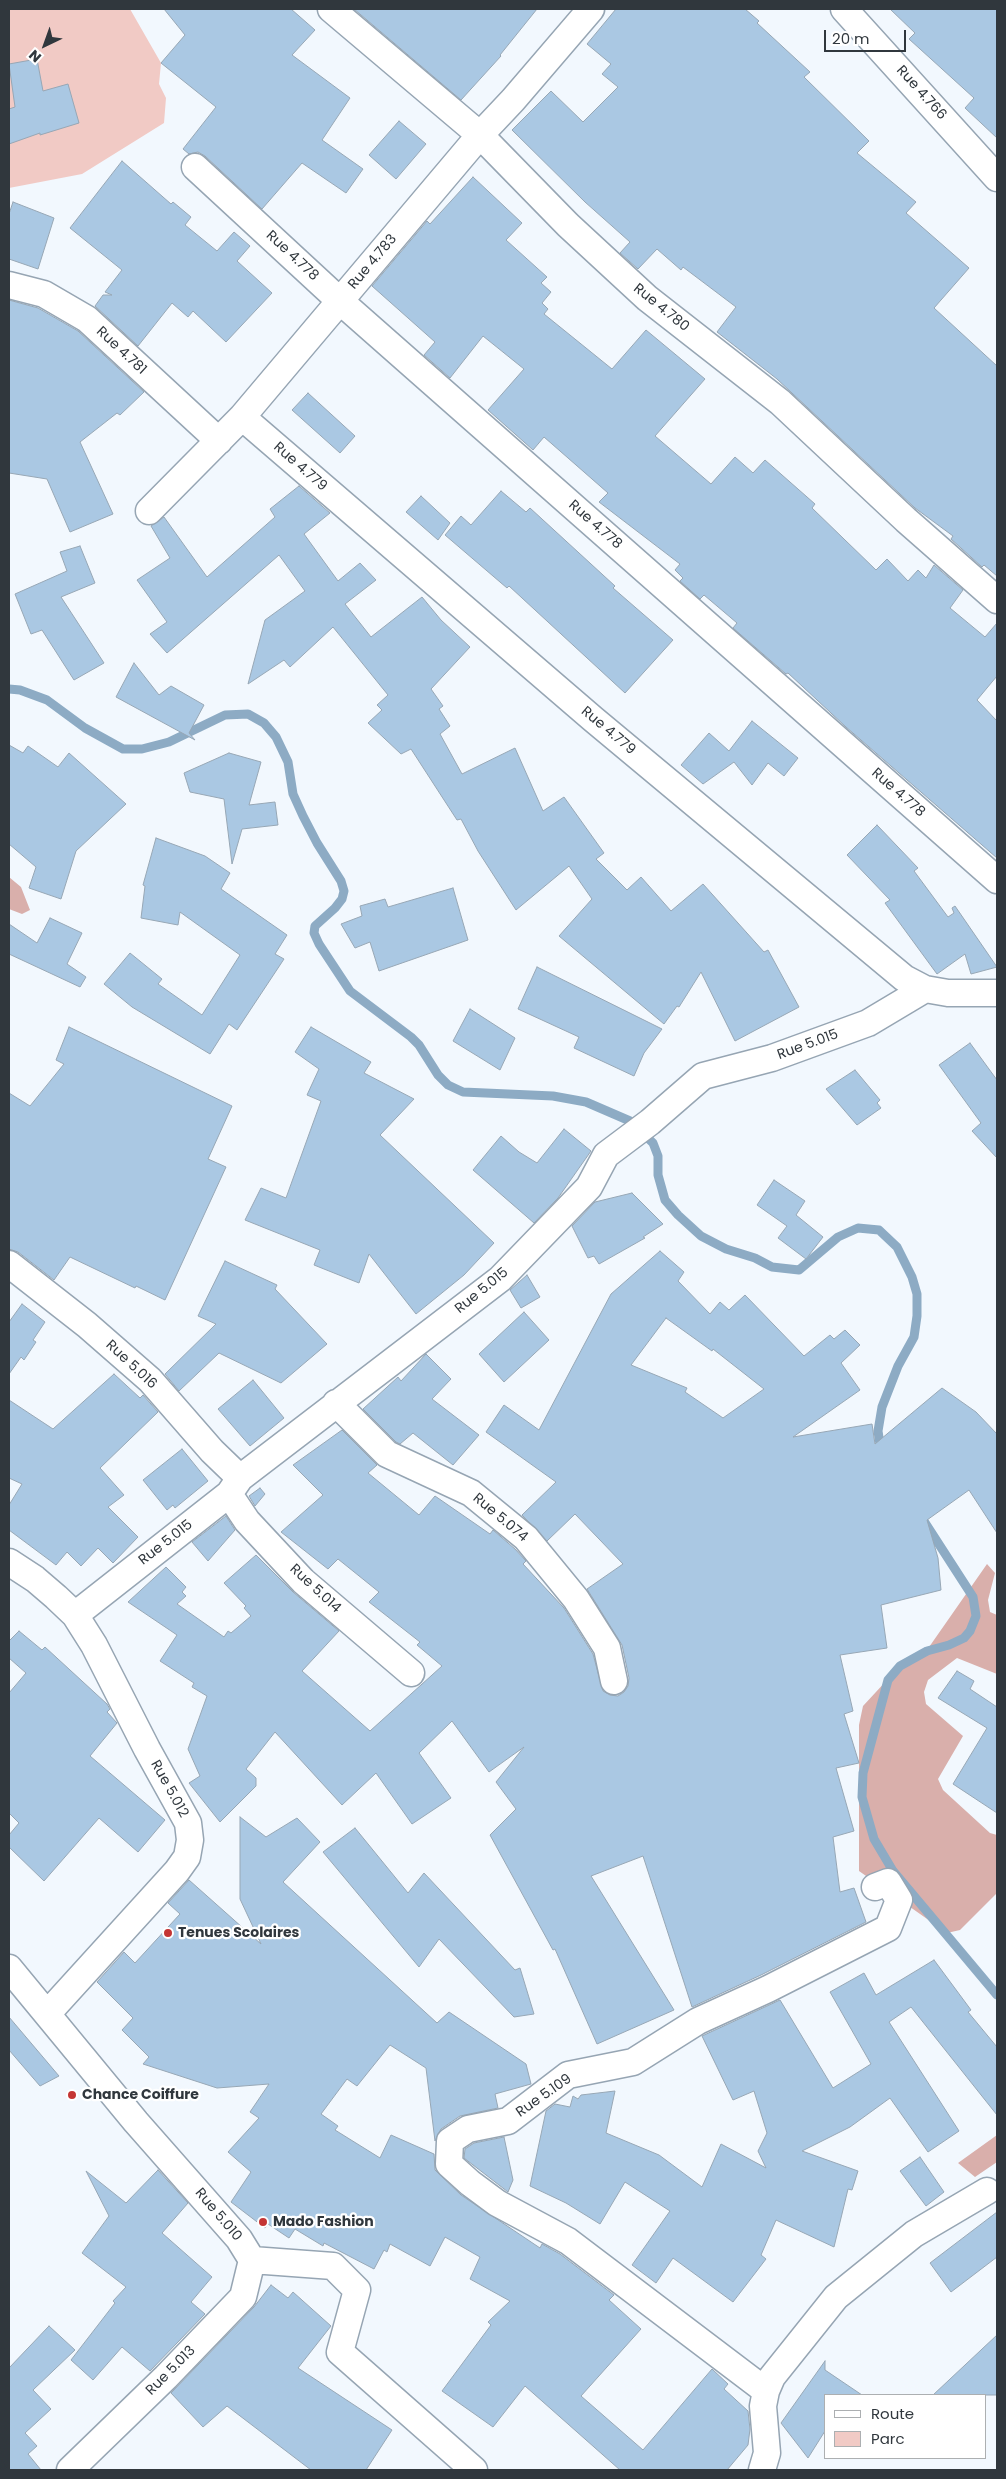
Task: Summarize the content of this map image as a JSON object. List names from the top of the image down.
{
  "streets": {
    "street": [
      "Rue 4.766",
      "Rue 4.778",
      "Rue 4.783",
      "Rue 4.780",
      "Rue 4.781",
      "Rue 4.779",
      "Rue 5.015",
      "Rue 5.016",
      "Rue 5.074",
      "Rue 5.014",
      "Rue 5.012",
      "Rue 5.109",
      "Rue 5.010",
      "Rue 5.013"
    ]
  },
  "crossings": [
    ["Rue 4.778", "Rue 4.783"],
    ["Rue 4.783", "Rue 4.780"],
    ["Rue 4.783", "Rue 4.781"],
    ["Rue 4.783", "Rue 4.779"],
    ["Rue 4.779", "Rue 5.015"],
    ["Rue 5.015", "Rue 5.016"],
    ["Rue 5.015", "Rue 5.074"],
    ["Rue 5.015", "Rue 5.014"],
    ["Rue 5.015", "Rue 5.012"],
    ["Rue 5.016", "Rue 5.014"],
    ["Rue 5.012", "Rue 5.010"],
    ["Rue 5.010", "Rue 5.013"]
  ],
  "places": ["Tenues Scolaires", "Chance Coiffure", "Mado Fashion"],
  "legend": ["Route", "Parc"],
  "scale_bar": "20 m",
  "north": "bottom left"
}
